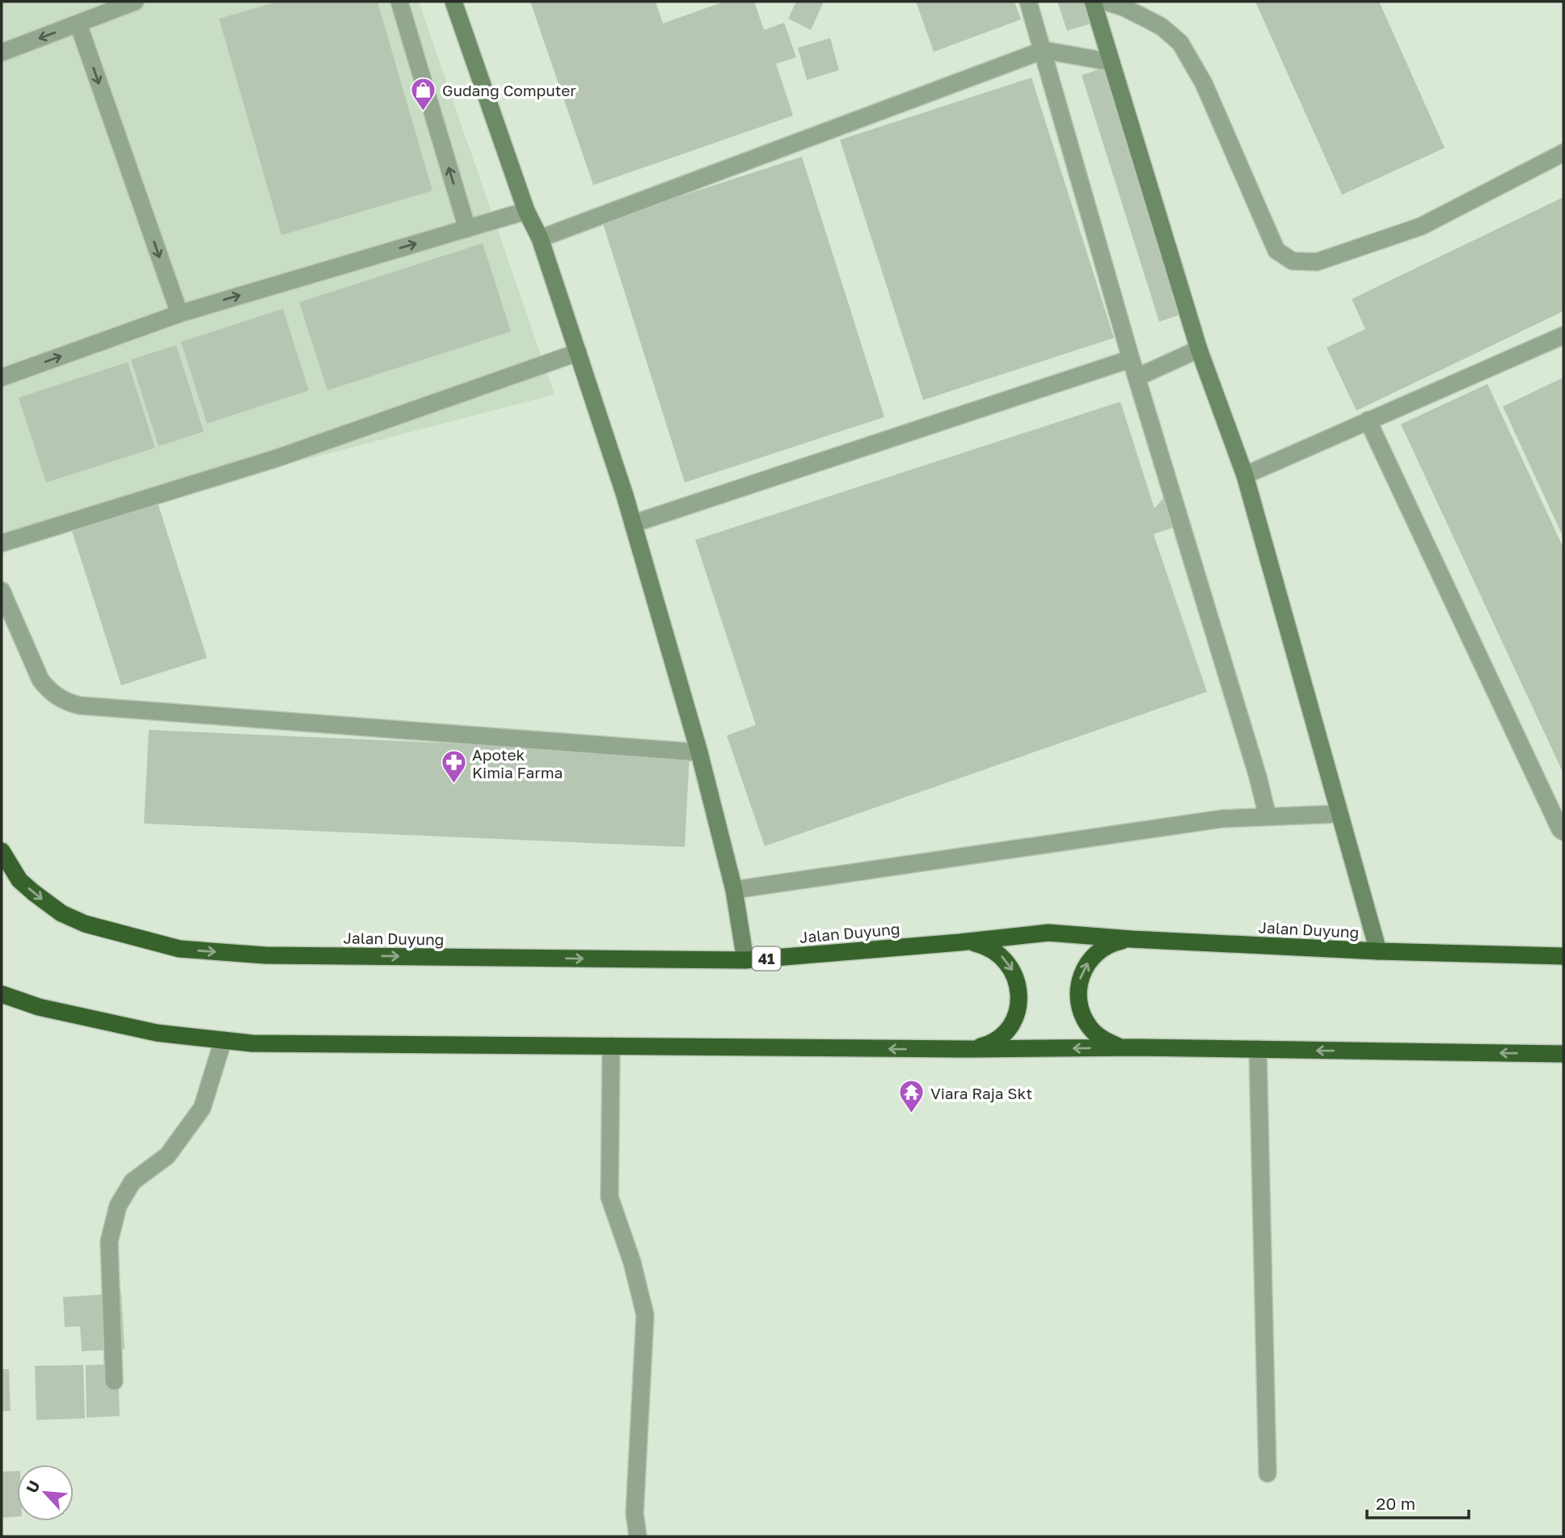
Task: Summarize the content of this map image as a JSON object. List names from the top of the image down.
{
  "streets": {
    "highway": ["Jalan Duyung", "41"]
  },
  "places": {
    "shop": ["Gudang Computer"],
    "pharmacy": ["Apotek Kimia Farma"],
    "temple": ["Viara Raja Skt"]
  },
  "scale_bar": "20 m",
  "north": "top left"
}
